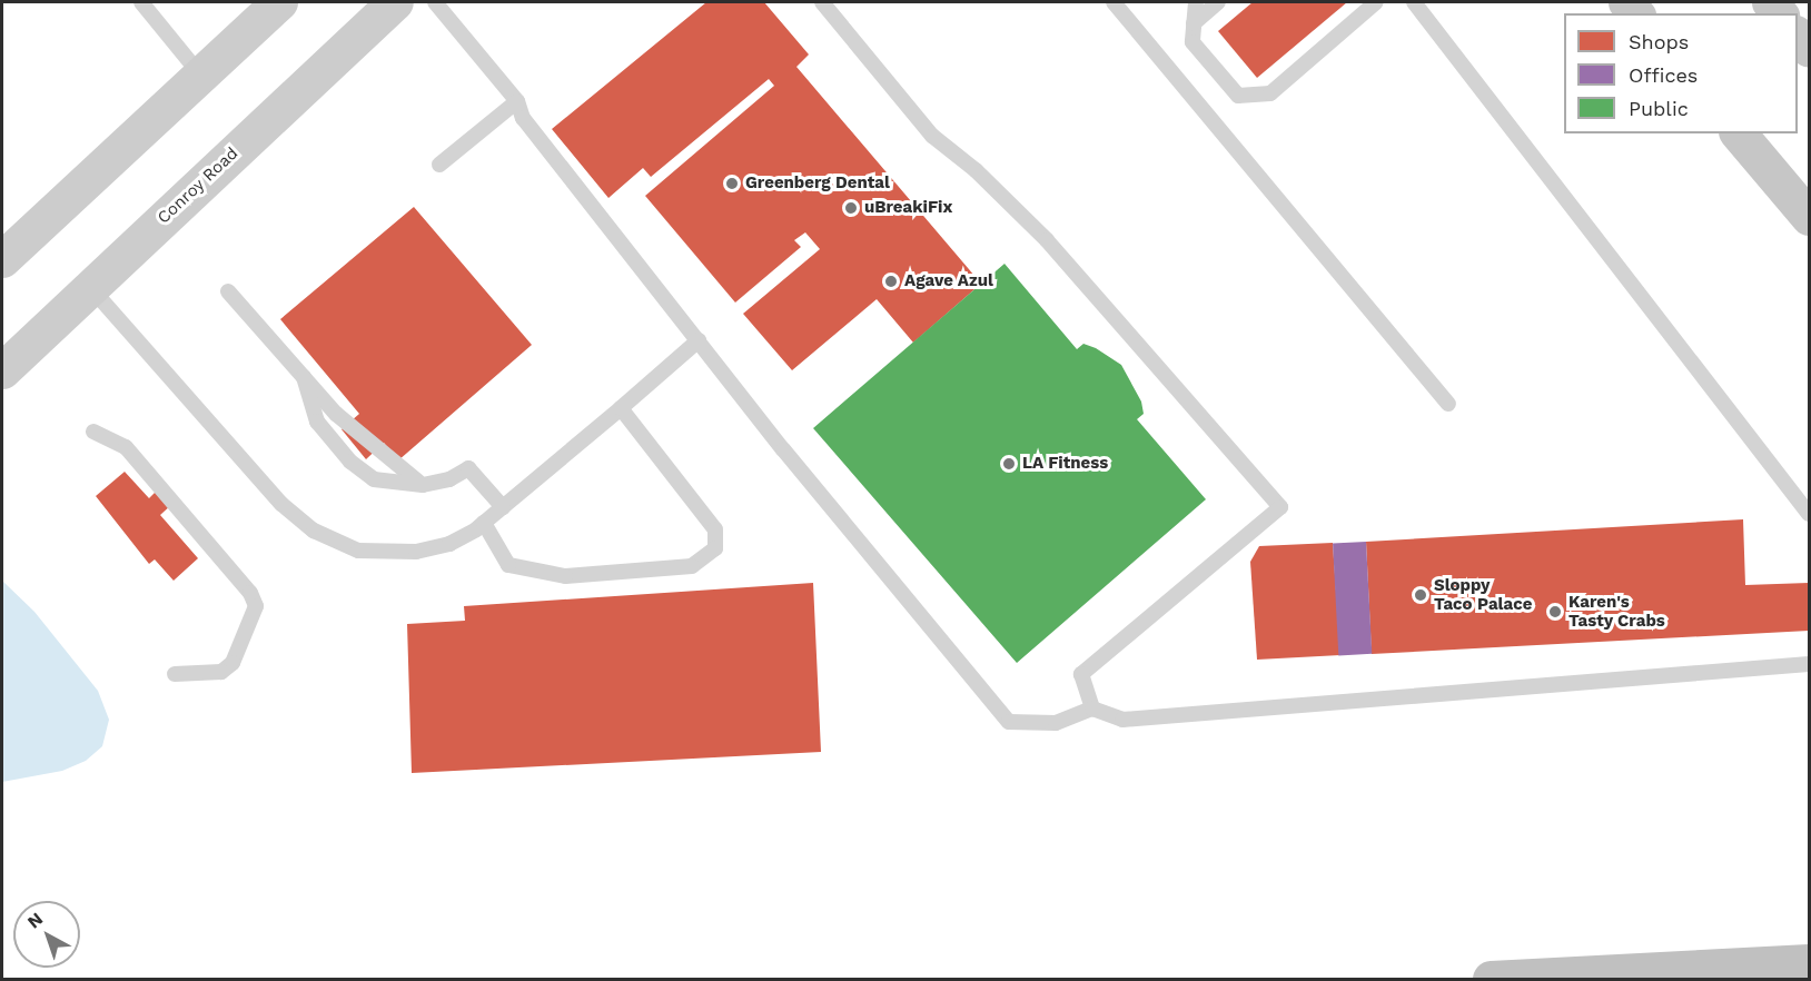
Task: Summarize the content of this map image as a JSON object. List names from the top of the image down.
{
  "streets": {
    "main road": ["Conroy Road"]
  },
  "places": [
    "Greenberg Dental",
    "uBreakiFix",
    "Agave Azul",
    "LA Fitness",
    "Sloppy Taco Palace",
    "Karen's Tasty Crabs"
  ],
  "legend": ["Shops", "Offices", "Public"],
  "north": "top left"
}
